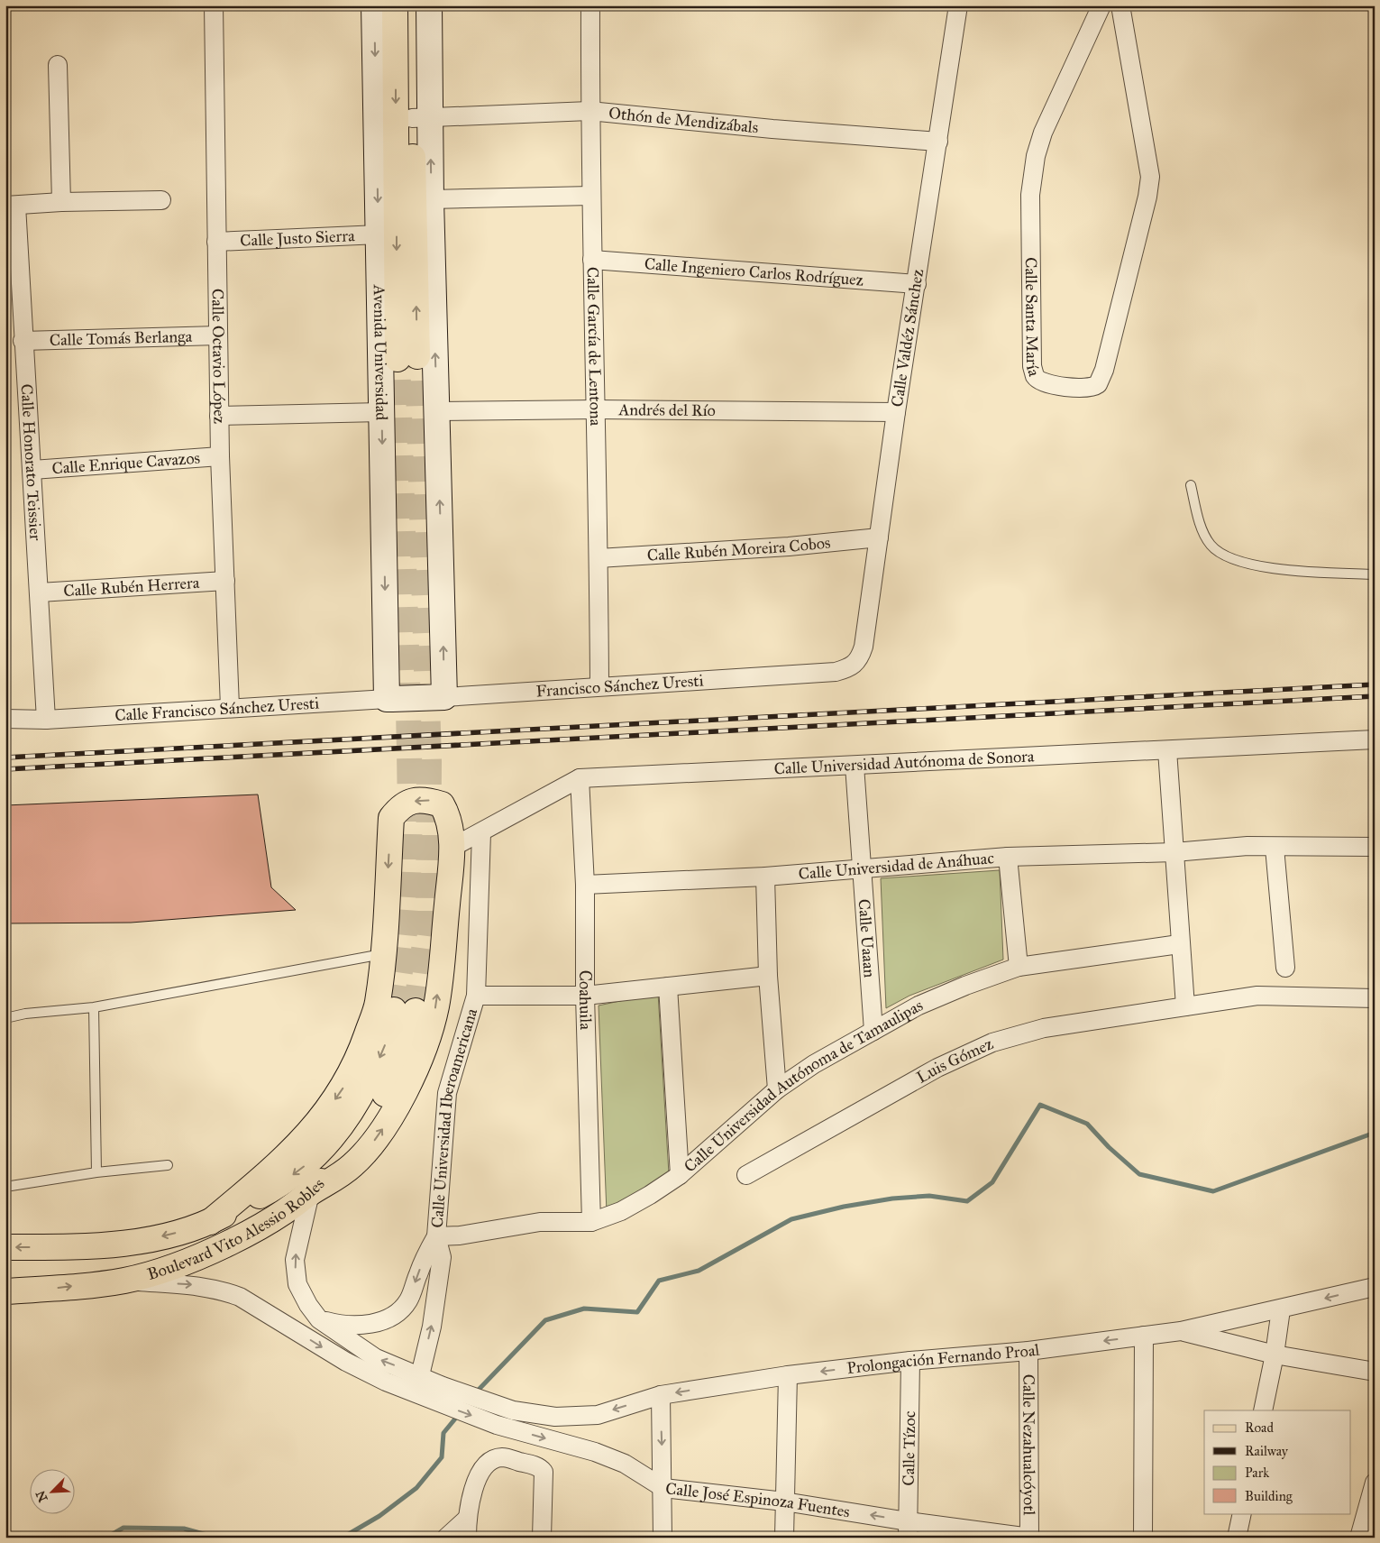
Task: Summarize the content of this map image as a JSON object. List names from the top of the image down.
{
  "streets": {
    "main road": ["Avenida Universidad", "Boulevard Vito Alessio Robles"],
    "street": [
      "Othón de Mendizábals",
      "Calle Justo Sierra",
      "Calle Ingeniero Carlos Rodríguez",
      "Calle Santa María",
      "Calle Tomás Berlanga",
      "Calle Valdéz Sánchez",
      "Calle García de Lentona",
      "Calle Octavio López",
      "Andrés del Río",
      "Calle Honorato Teissier",
      "Calle Enrique Cavazos",
      "Calle Rubén Moreira Cobos",
      "Calle Rubén Herrera",
      "Francisco Sánchez Uresti",
      "Calle Francisco Sánchez Uresti",
      "Calle Universidad Autónoma de Sonora",
      "Calle Universidad de Anáhuac",
      "Calle Uaaan",
      "Coahuila",
      "Luis Gómez",
      "Calle Universidad Autónoma de Tamaulipas",
      "Calle Universidad Iberoamericana",
      "Prolongación Fernando Proal",
      "Calle Nezahualcóyotl",
      "Calle Tízoc",
      "Calle José Espinoza Fuentes"
    ]
  },
  "crossings": [
    ["Othón de Mendizábals", "Calle Valdéz Sánchez"],
    ["Othón de Mendizábals", "Calle García de Lentona"],
    ["Othón de Mendizábals", "Avenida Universidad"],
    ["Calle Justo Sierra", "Avenida Universidad"],
    ["Calle Justo Sierra", "Calle Octavio López"],
    ["Calle Ingeniero Carlos Rodríguez", "Calle Valdéz Sánchez"],
    ["Calle Ingeniero Carlos Rodríguez", "Calle García de Lentona"],
    ["Calle Tomás Berlanga", "Calle Octavio López"],
    ["Calle Tomás Berlanga", "Calle Honorato Teissier"],
    ["Calle Valdéz Sánchez", "Andrés del Río"],
    ["Calle Valdéz Sánchez", "Calle Rubén Moreira Cobos"],
    ["Calle Valdéz Sánchez", "Francisco Sánchez Uresti"],
    ["Calle García de Lentona", "Andrés del Río"],
    ["Calle García de Lentona", "Calle Rubén Moreira Cobos"],
    ["Calle García de Lentona", "Francisco Sánchez Uresti"],
    ["Avenida Universidad", "Andrés del Río"],
    ["Avenida Universidad", "Francisco Sánchez Uresti"],
    ["Avenida Universidad", "Calle Francisco Sánchez Uresti"],
    ["Calle Octavio López", "Calle Enrique Cavazos"],
    ["Calle Octavio López", "Calle Rubén Herrera"],
    ["Calle Octavio López", "Calle Francisco Sánchez Uresti"],
    ["Calle Honorato Teissier", "Calle Enrique Cavazos"],
    ["Calle Honorato Teissier", "Calle Rubén Herrera"],
    ["Calle Honorato Teissier", "Calle Francisco Sánchez Uresti"],
    ["Francisco Sánchez Uresti", "Calle Francisco Sánchez Uresti"],
    ["Calle Universidad Autónoma de Sonora", "Calle Uaaan"],
    ["Calle Universidad Autónoma de Sonora", "Coahuila"],
    ["Calle Universidad Autónoma de Sonora", "Calle Universidad Iberoamericana"],
    ["Calle Universidad de Anáhuac", "Calle Uaaan"],
    ["Calle Universidad de Anáhuac", "Coahuila"],
    ["Calle Uaaan", "Calle Universidad Autónoma de Tamaulipas"],
    ["Coahuila", "Calle Universidad Autónoma de Tamaulipas"],
    ["Calle Universidad Autónoma de Tamaulipas", "Calle Universidad Iberoamericana"],
    ["Calle Universidad Iberoamericana", "Prolongación Fernando Proal"],
    ["Boulevard Vito Alessio Robles", "Calle José Espinoza Fuentes"],
    ["Prolongación Fernando Proal", "Calle Nezahualcóyotl"],
    ["Prolongación Fernando Proal", "Calle Tízoc"],
    ["Calle Nezahualcóyotl", "Calle José Espinoza Fuentes"],
    ["Calle Tízoc", "Calle José Espinoza Fuentes"]
  ],
  "one_way": ["Prolongación Fernando Proal"],
  "legend": [
    "Road",
    "Railway",
    "Park",
    "Building"
  ],
  "north": "bottom left"
}
